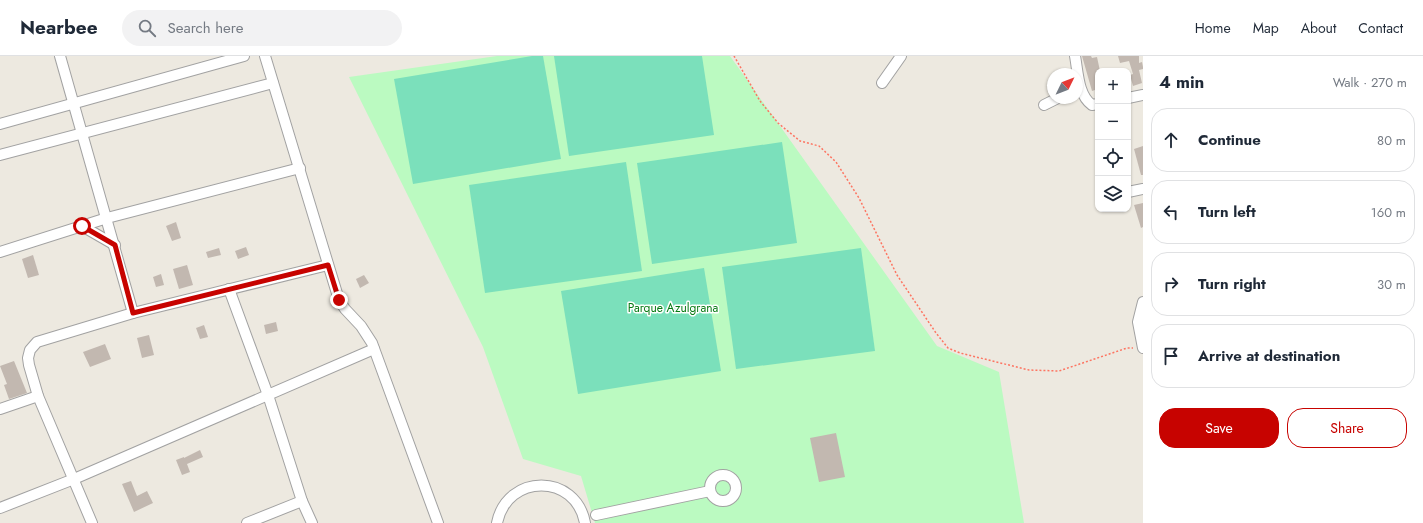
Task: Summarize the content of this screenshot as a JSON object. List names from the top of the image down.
{
  "parks": ["Parque Azulgrana"],
  "north": "top right",
  "page": {
    "header": "Nearbee",
    "search": "Search here",
    "nav": [
      "Home",
      "Map",
      "About",
      "Contact"
    ],
    "heading": ["4 min", "Walk · 270 m"],
    "map_buttons": ["+", "−"],
    "list": [
      ["Continue", "80 m"],
      ["Turn left", "160 m"],
      ["Turn right", "30 m"],
      "Arrive at destination"
    ],
    "buttons": ["Save", "Share"]
  }
}
